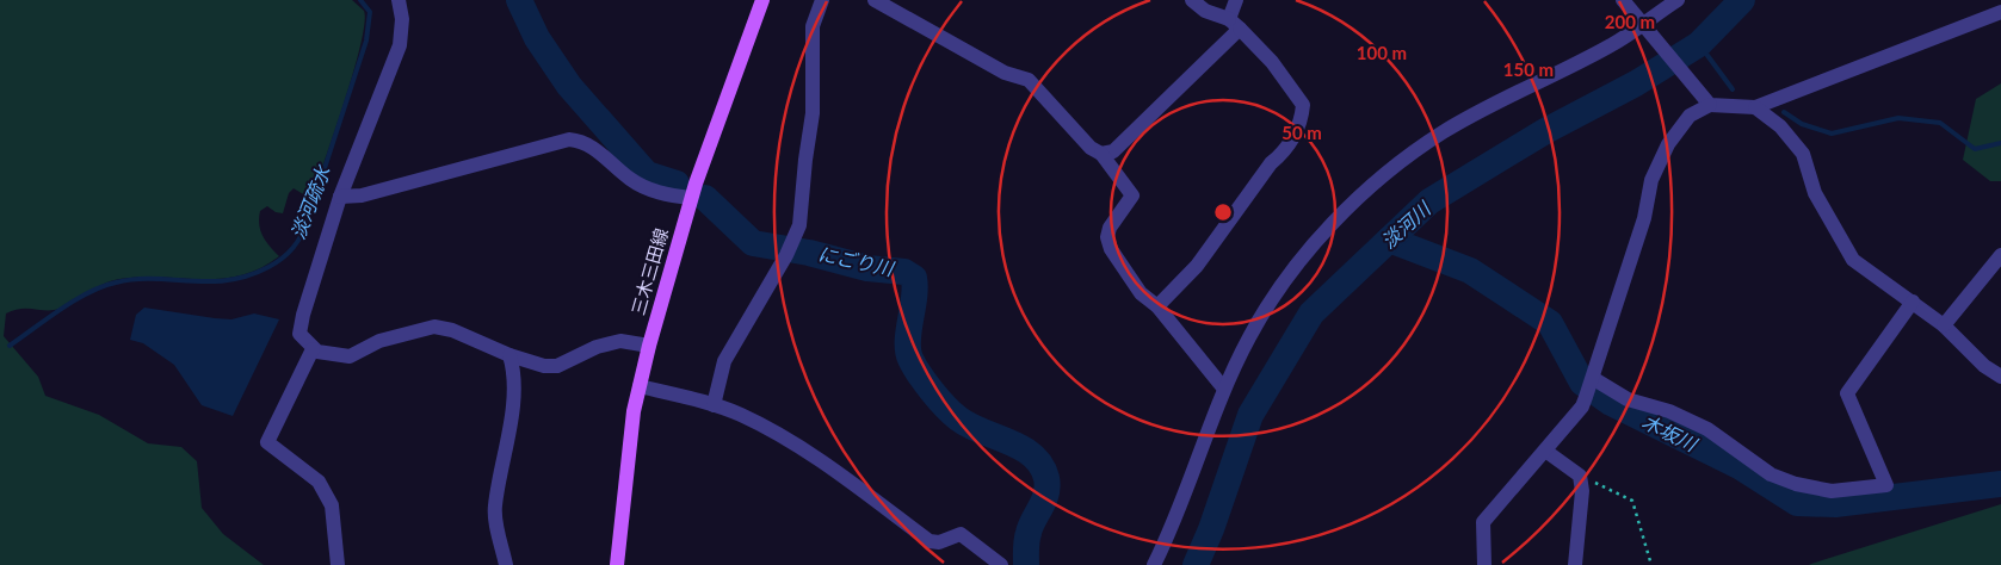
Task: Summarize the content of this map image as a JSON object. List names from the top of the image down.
{
  "streets": {
    "main road": ["三木三田線"]
  },
  "water": [
    "淡河疏水",
    "淡河川",
    "にごり川",
    "木坂川"
  ],
  "rings": [
    "200 m",
    "100 m",
    "150 m",
    "50 m"
  ]
}
